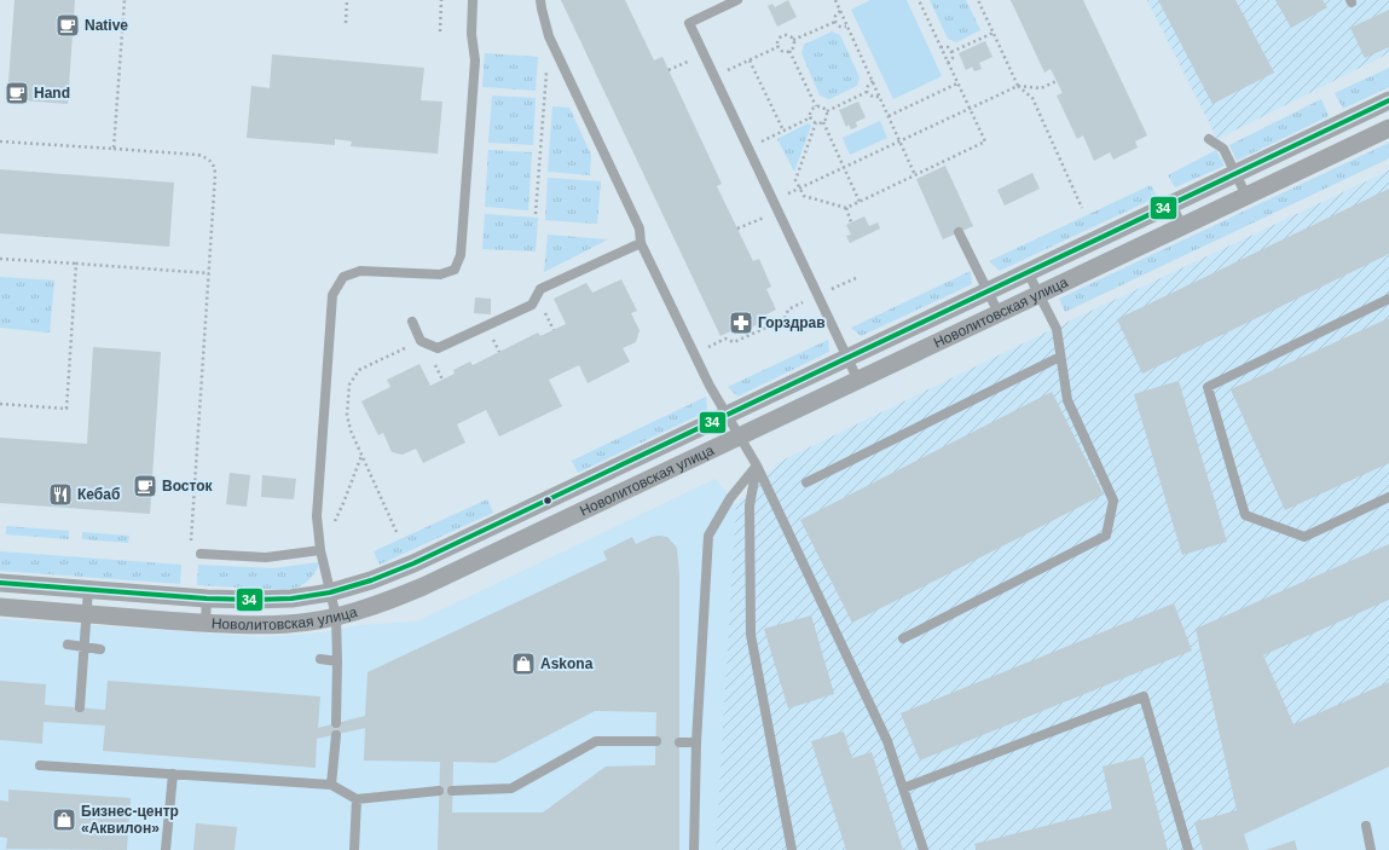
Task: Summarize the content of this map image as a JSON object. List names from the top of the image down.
{
  "streets": {
    "street": ["Новолитовская улица"]
  },
  "places": {
    "cafe": ["Native", "Hand", "Восток"],
    "pharmacy": ["Горздрав"],
    "restaurant": ["Кебаб"],
    "shop": ["Askona", "Бизнес-центр «Аквилон»"]
  },
  "lines": ["transit line 34"]
}
